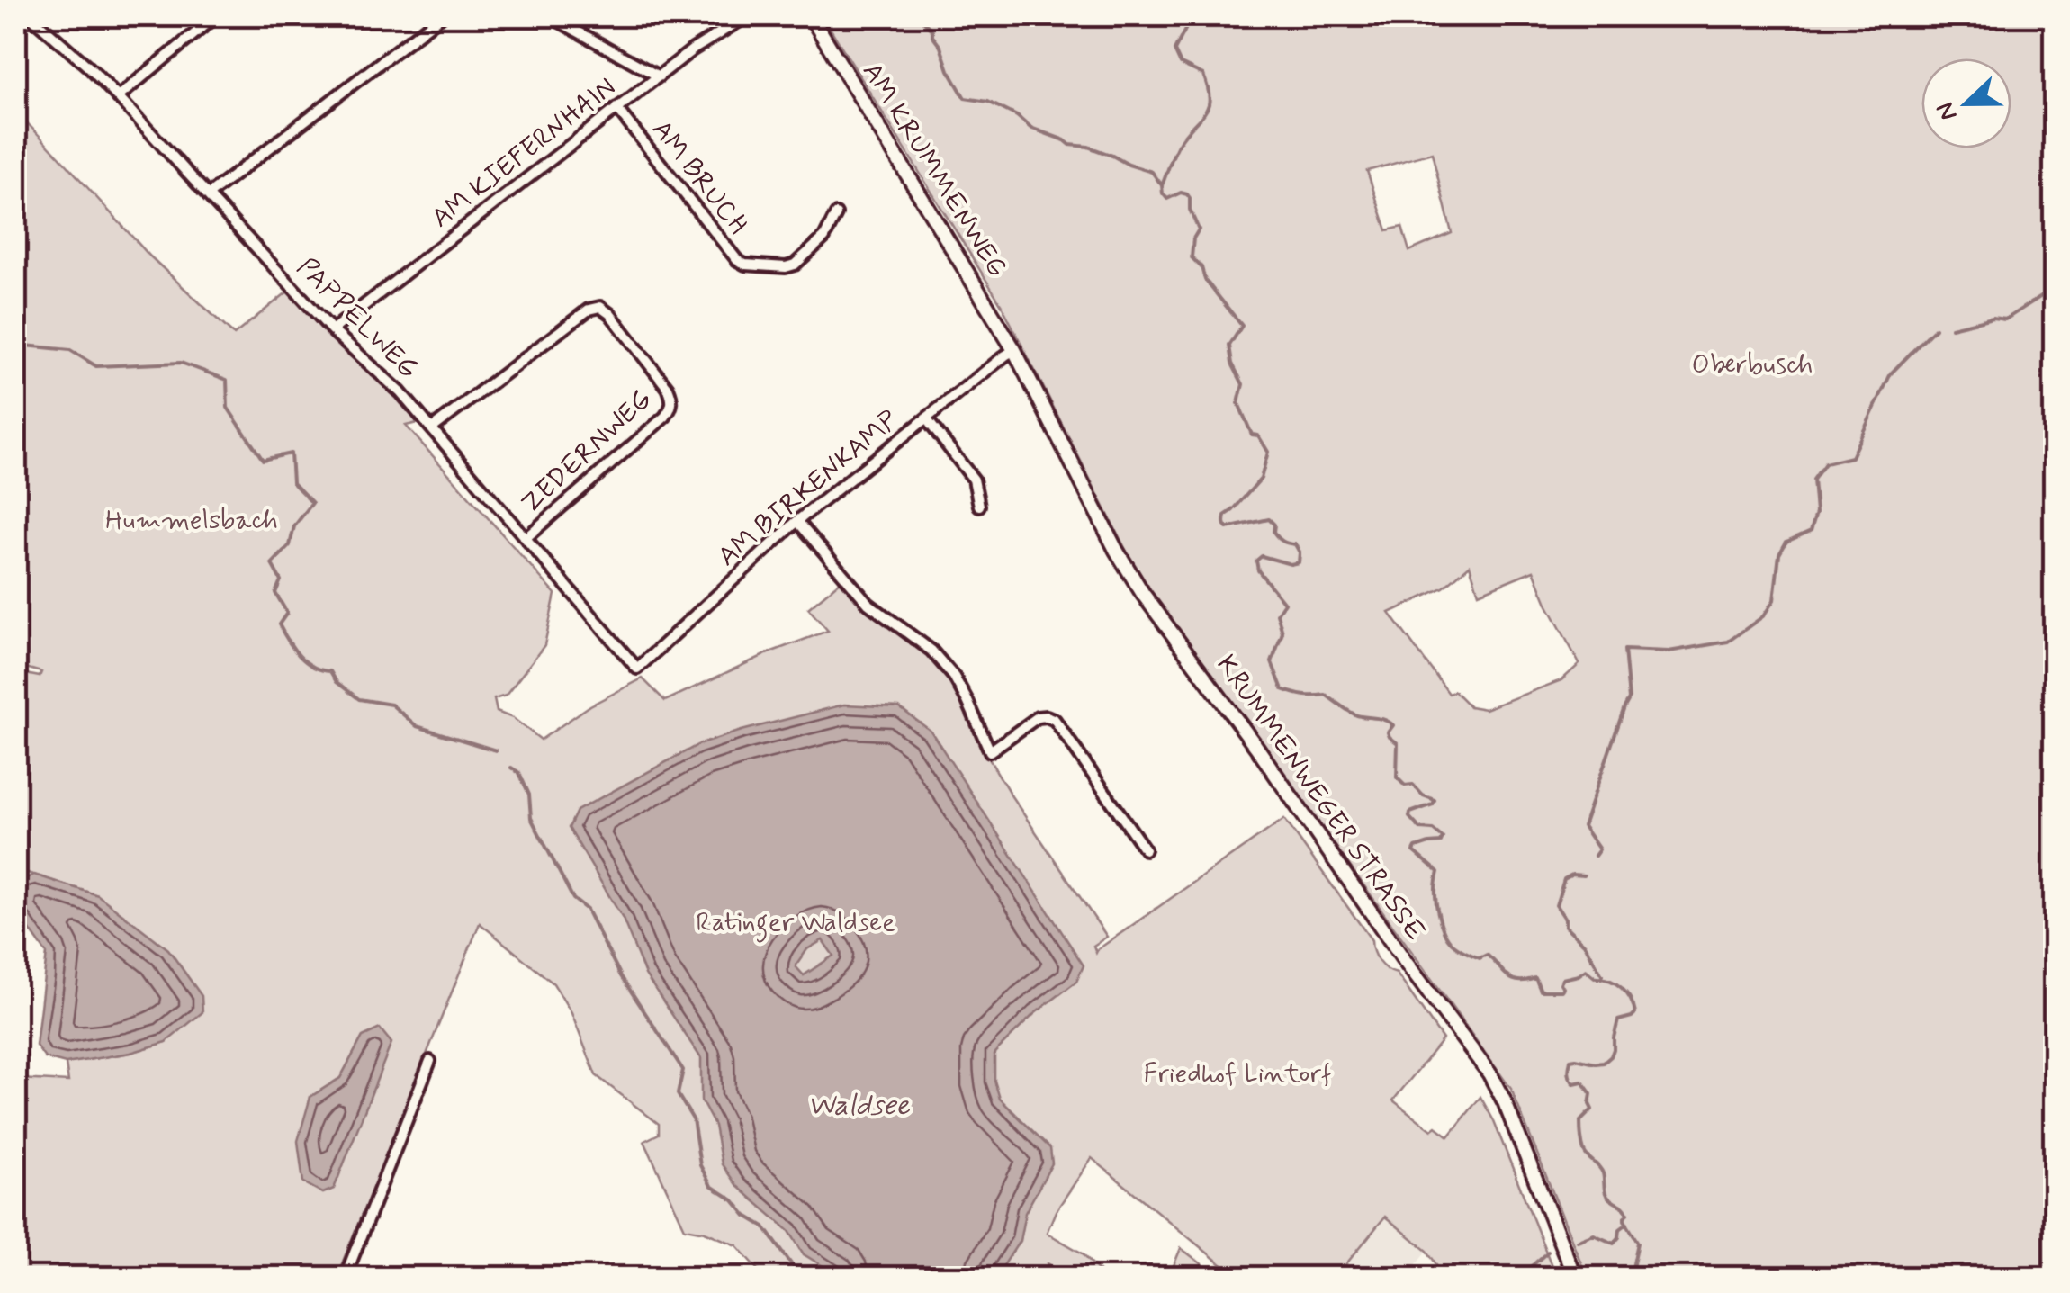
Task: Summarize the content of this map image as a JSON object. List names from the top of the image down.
{
  "streets": {
    "main road": ["AM KRUMMENWEG", "KRUMMENWEGER STRASSE"],
    "street": [
      "AM KIEFERNHAIN",
      "AM BRUCH",
      "PAPPELWEG",
      "ZEDERNWEG",
      "AM BIRKENKAMP"
    ]
  },
  "crossings": [
    ["AM KIEFERNHAIN", "AM BRUCH"],
    ["AM KIEFERNHAIN", "PAPPELWEG"],
    ["AM KRUMMENWEG", "AM BIRKENKAMP"],
    ["AM KRUMMENWEG", "KRUMMENWEGER STRASSE"],
    ["PAPPELWEG", "ZEDERNWEG"],
    ["PAPPELWEG", "AM BIRKENKAMP"],
    ["AM BIRKENKAMP", "KRUMMENWEGER STRASSE"]
  ],
  "water": ["Waldsee"],
  "parks": [
    "Oberbusch",
    "Hummelsbach",
    "Ratinger Waldsee",
    "Friedhof Lintorf"
  ],
  "north": "left"
}
